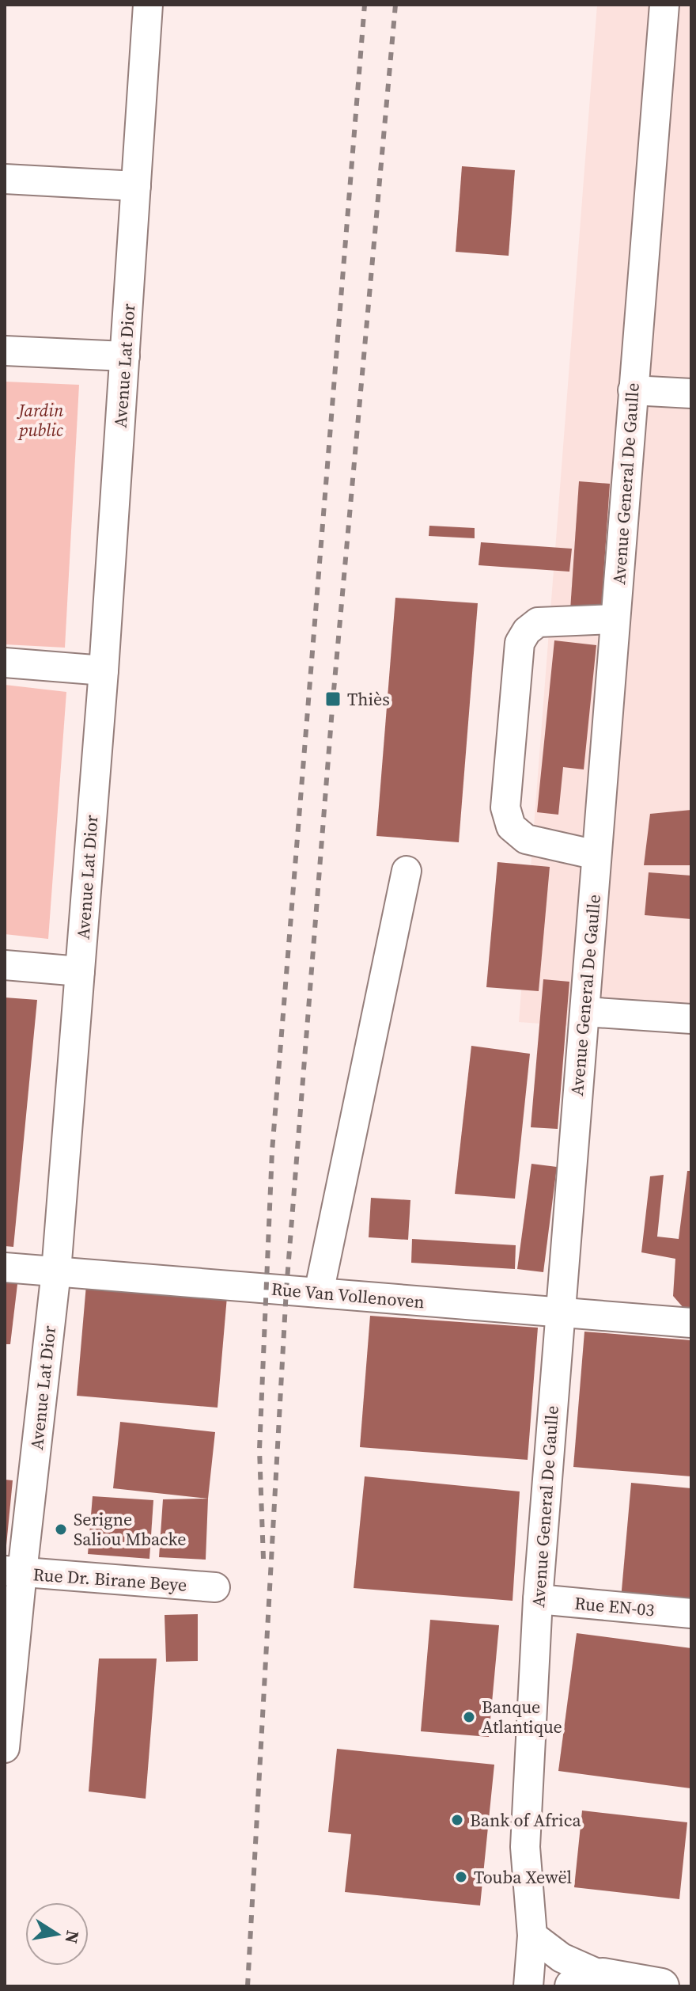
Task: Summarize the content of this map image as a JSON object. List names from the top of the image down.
{
  "streets": {
    "street": [
      "Avenue Lat Dior",
      "Avenue General De Gaulle",
      "Rue Van Vollenoven",
      "Rue Dr. Birane Beye",
      "Rue EN-03"
    ]
  },
  "crossings": [
    ["Avenue Lat Dior", "Rue Van Vollenoven"],
    ["Avenue Lat Dior", "Rue Dr. Birane Beye"],
    ["Avenue General De Gaulle", "Rue Van Vollenoven"],
    ["Avenue General De Gaulle", "Rue EN-03"]
  ],
  "parks": ["Jardin public"],
  "places": {
    "transit": ["Thiès"],
    "other": [
      "Serigne Saliou Mbacke",
      "Banque Atlantique",
      "Bank of Africa",
      "Touba Xewël"
    ]
  },
  "north": "right"
}
